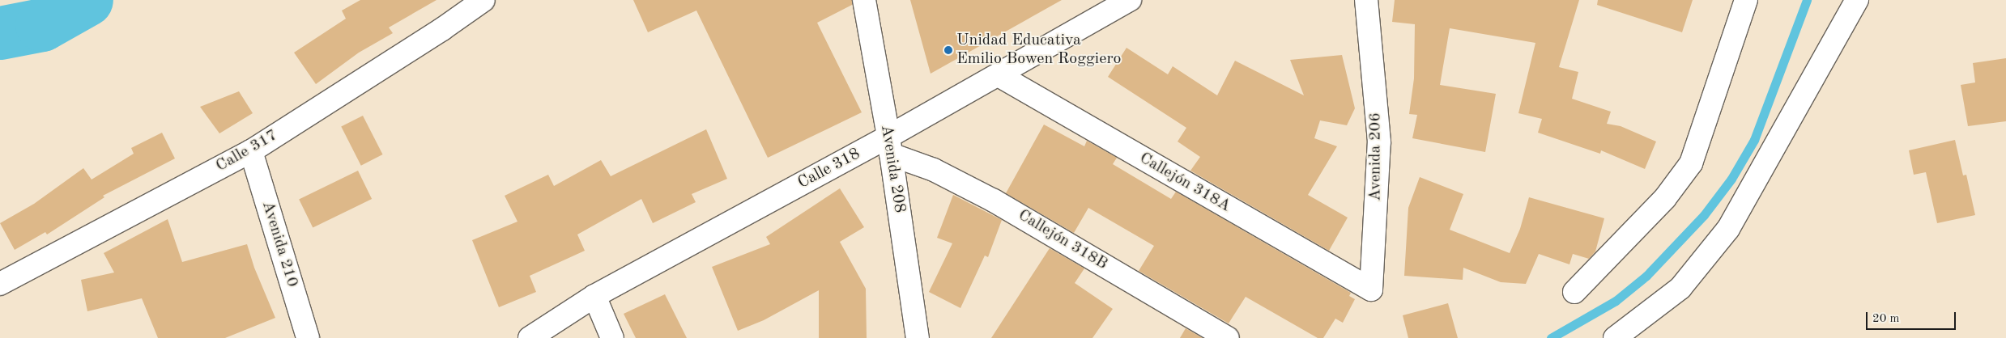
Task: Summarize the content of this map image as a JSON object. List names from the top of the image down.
{
  "streets": {
    "street": [
      "Calle 317",
      "Avenida 206",
      "Calle 318",
      "Avenida 208",
      "Callejón 318A",
      "Callejón 318B",
      "Avenida 210"
    ]
  },
  "crossings": [
    ["Calle 317", "Avenida 210"],
    ["Avenida 206", "Callejón 318A"],
    ["Calle 318", "Avenida 208"],
    ["Calle 318", "Callejón 318A"],
    ["Calle 318", "Callejón 318B"],
    ["Avenida 208", "Callejón 318B"]
  ],
  "places": ["Unidad Educativa Emilio Bowen Roggiero"],
  "scale_bar": "20 m"
}
